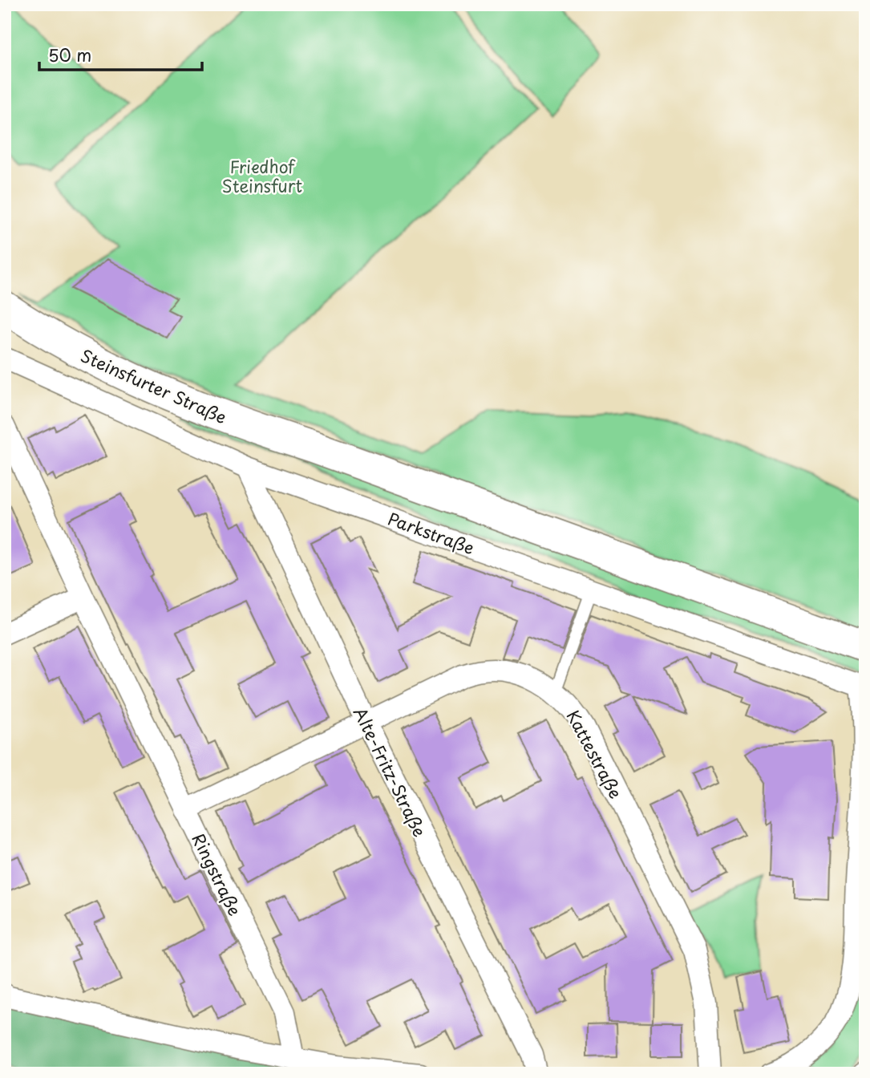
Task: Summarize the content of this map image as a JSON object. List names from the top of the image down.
{
  "streets": {
    "main road": ["Steinsfurter Straße"],
    "street": [
      "Parkstraße",
      "Kattestraße",
      "Alte-Fritz-Straße",
      "Ringstraße"
    ]
  },
  "crossings": [
    ["Parkstraße", "Alte-Fritz-Straße"],
    ["Kattestraße", "Alte-Fritz-Straße"],
    ["Kattestraße", "Ringstraße"]
  ],
  "parks": ["Friedhof Steinsfurt"],
  "scale_bar": "50 m"
}
